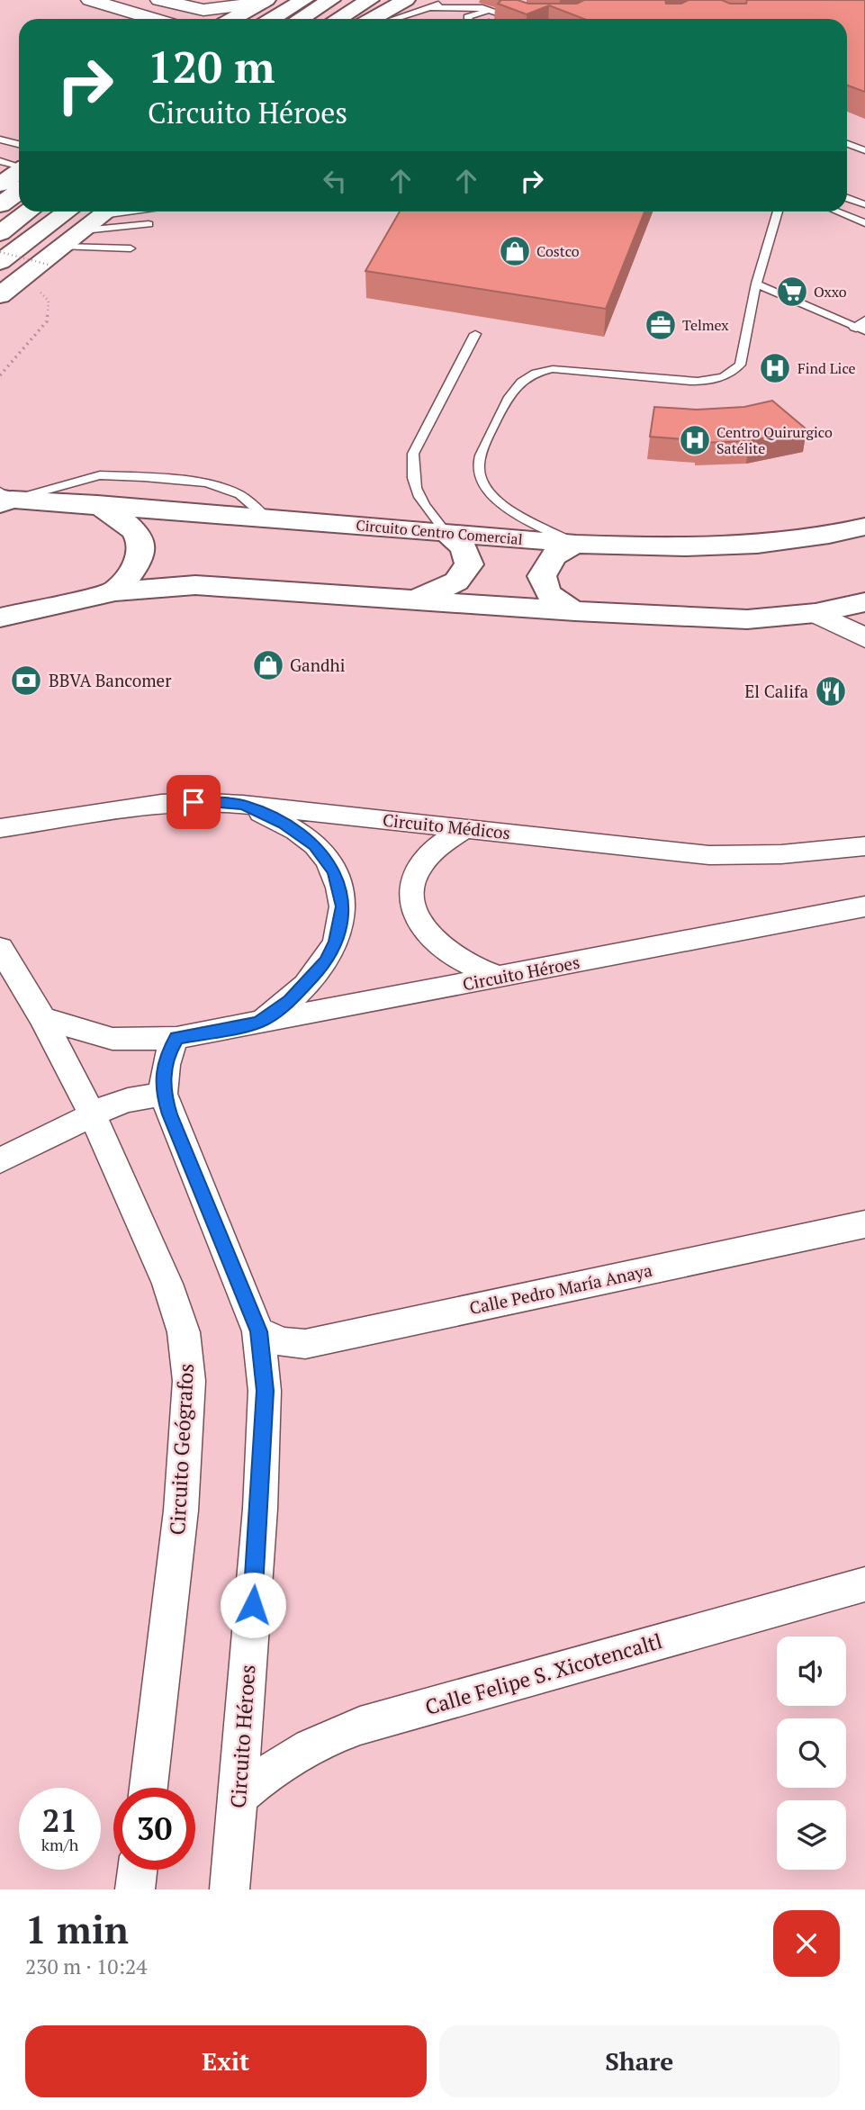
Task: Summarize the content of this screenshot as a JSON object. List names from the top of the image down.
{
  "streets": {
    "main road": ["Circuito Centro Comercial"],
    "street": [
      "Circuito Médicos",
      "Circuito Héroes",
      "Calle Pedro María Anaya",
      "Circuito Geógrafos",
      "Calle Felipe S. Xicotencaltl"
    ]
  },
  "crossings": [
    ["Circuito Héroes", "Calle Pedro María Anaya"],
    ["Circuito Héroes", "Circuito Geógrafos"],
    ["Circuito Héroes", "Calle Felipe S. Xicotencaltl"]
  ],
  "places": {
    "shop": ["Costco", "Gandhi"],
    "supermarket": ["Oxxo"],
    "office": ["Telmex"],
    "hospital": ["Find Lice", "Centro Quirurgico Satélite"],
    "bank": ["BBVA Bancomer"],
    "restaurant": ["El Califa"]
  },
  "page": {
    "turn": ["120 m", "Circuito Héroes"],
    "speed": "21 km/h",
    "limit": "30",
    "heading": ["1 min", "230 m · 10:24"],
    "buttons": ["Exit", "Share"]
  }
}
